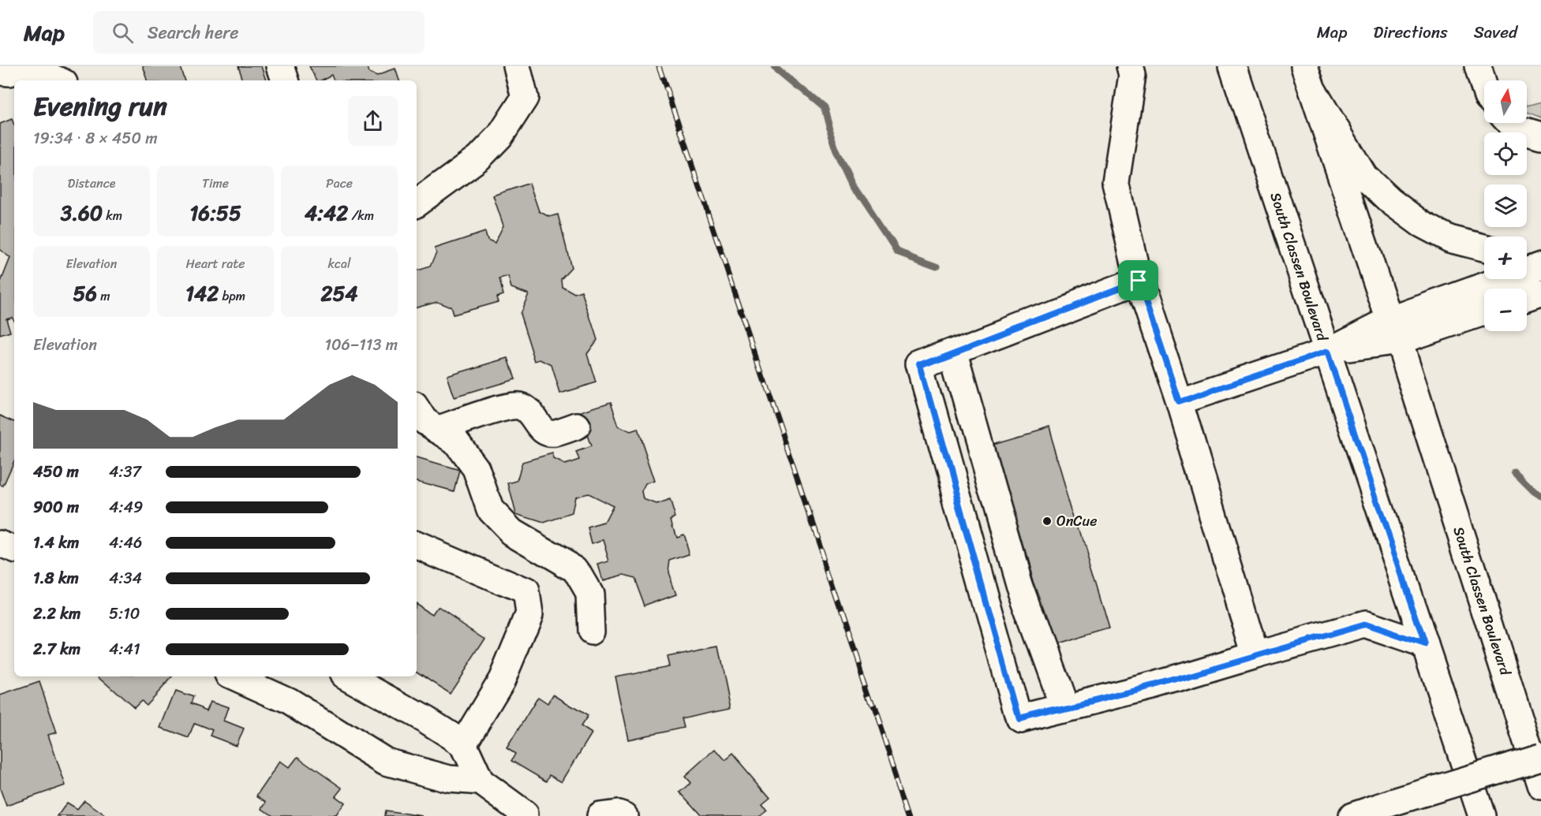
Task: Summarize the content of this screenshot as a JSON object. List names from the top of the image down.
{
  "streets": {
    "main road": ["South Classen Boulevard"]
  },
  "places": ["OnCue"],
  "north": "top",
  "page": {
    "header": "Map",
    "search": "Search here",
    "nav": ["Map", "Directions", "Saved"],
    "map_buttons": ["+", "−"],
    "heading": ["Evening run", "19:34 · 8 × 450 m"],
    "stats": [
      ["Distance", "3.60 km"],
      ["Time", "16:55"],
      ["Pace", "4:42 /km"],
      ["Elevation", "56 m"],
      ["Heart rate", "142 bpm"],
      ["kcal", "254"]
    ],
    "chart": ["Elevation", "106–113 m"],
    "list": [
      {
        "name": "450 m",
        "note": "4:37"
      },
      {
        "name": "900 m",
        "note": "4:49"
      },
      {
        "name": "1.4 km",
        "note": "4:46"
      },
      {
        "name": "1.8 km",
        "note": "4:34"
      },
      {
        "name": "2.2 km",
        "note": "5:10"
      },
      {
        "name": "2.7 km",
        "note": "4:41"
      }
    ]
  }
}
